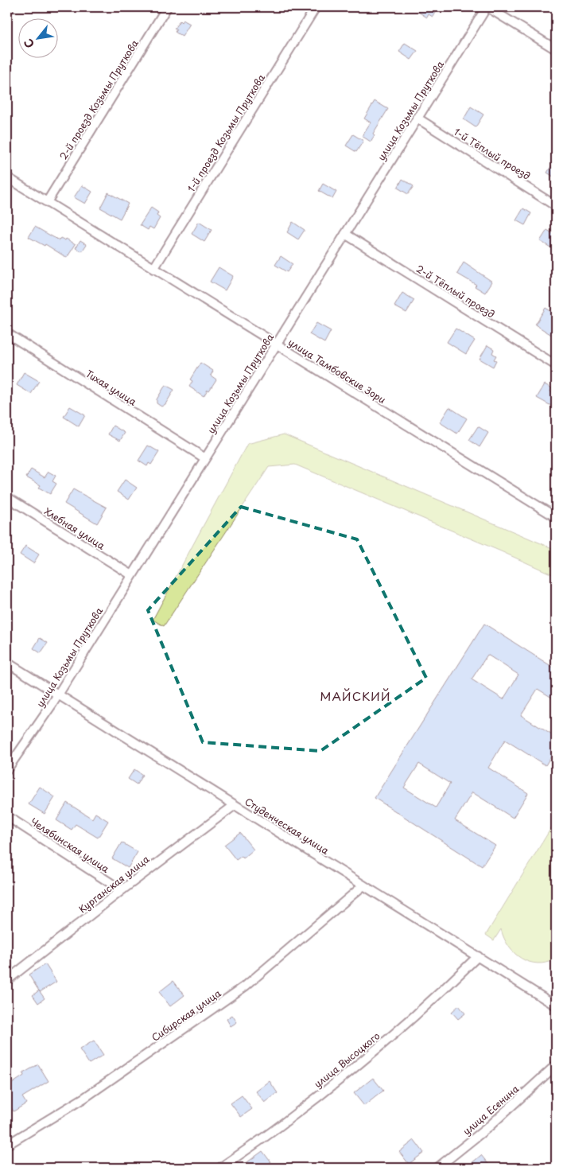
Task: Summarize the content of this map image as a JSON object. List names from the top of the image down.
{
  "streets": {
    "street": [
      "2-й проезд Козьмы Пруткова",
      "улица Козьмы Пруткова",
      "1-й проезд Козьмы Пруткова",
      "1-й Тёплый проезд",
      "2-й Тёплый проезд",
      "улица Тамбовские Зори",
      "Тихая улица",
      "Хлебная улица",
      "Студенческая улица",
      "Челябинская улица",
      "Курганская улица",
      "Сибирская улица",
      "улица Высоцкого",
      "улица Есенина"
    ]
  },
  "crossings": [
    ["2-й проезд Козьмы Пруткова", "улица Тамбовские Зори"],
    ["улица Козьмы Пруткова", "1-й Тёплый проезд"],
    ["улица Козьмы Пруткова", "2-й Тёплый проезд"],
    ["улица Козьмы Пруткова", "улица Тамбовские Зори"],
    ["улица Козьмы Пруткова", "Тихая улица"],
    ["улица Козьмы Пруткова", "Хлебная улица"],
    ["улица Козьмы Пруткова", "Студенческая улица"],
    ["1-й проезд Козьмы Пруткова", "улица Тамбовские Зори"],
    ["Студенческая улица", "Курганская улица"],
    ["Студенческая улица", "Сибирская улица"],
    ["Студенческая улица", "улица Высоцкого"],
    ["Челябинская улица", "Курганская улица"]
  ],
  "districts": ["МАЙСКИЙ"],
  "north": "bottom left"
}
